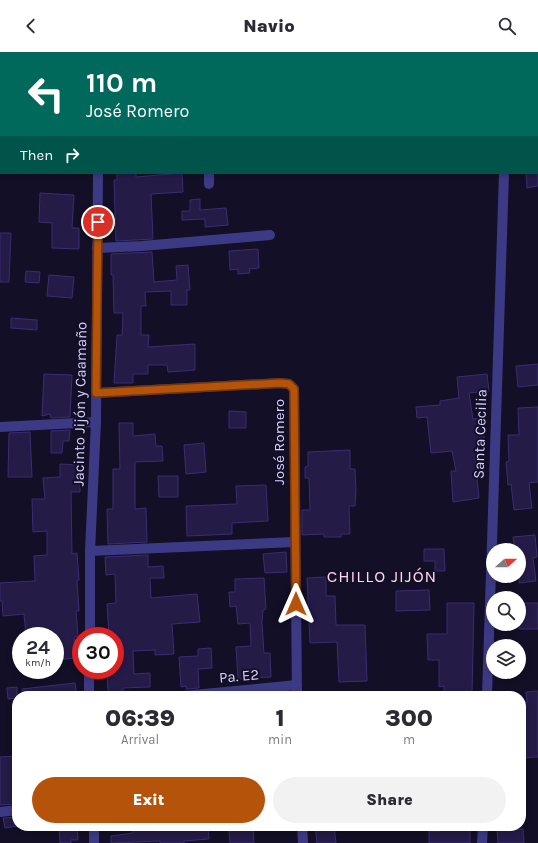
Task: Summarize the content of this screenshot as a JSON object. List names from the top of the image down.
{
  "streets": {
    "street": [
      "Jacinto Jijón y Caamaño",
      "Santa Cecilia",
      "José Romero",
      "Pa. E2"
    ]
  },
  "crossings": [
    ["Jacinto Jijón y Caamaño", "José Romero"],
    ["José Romero", "Pa. E2"]
  ],
  "districts": ["CHILLO JIJÓN"],
  "north": "right",
  "page": {
    "header": "Navio",
    "turn": ["110 m", "José Romero"],
    "then": "Then",
    "speed": "24 km/h",
    "limit": "30",
    "eta": [
      "06:39",
      "Arrival",
      "1",
      "min",
      "300",
      "m"
    ],
    "buttons": ["Exit", "Share"]
  }
}
